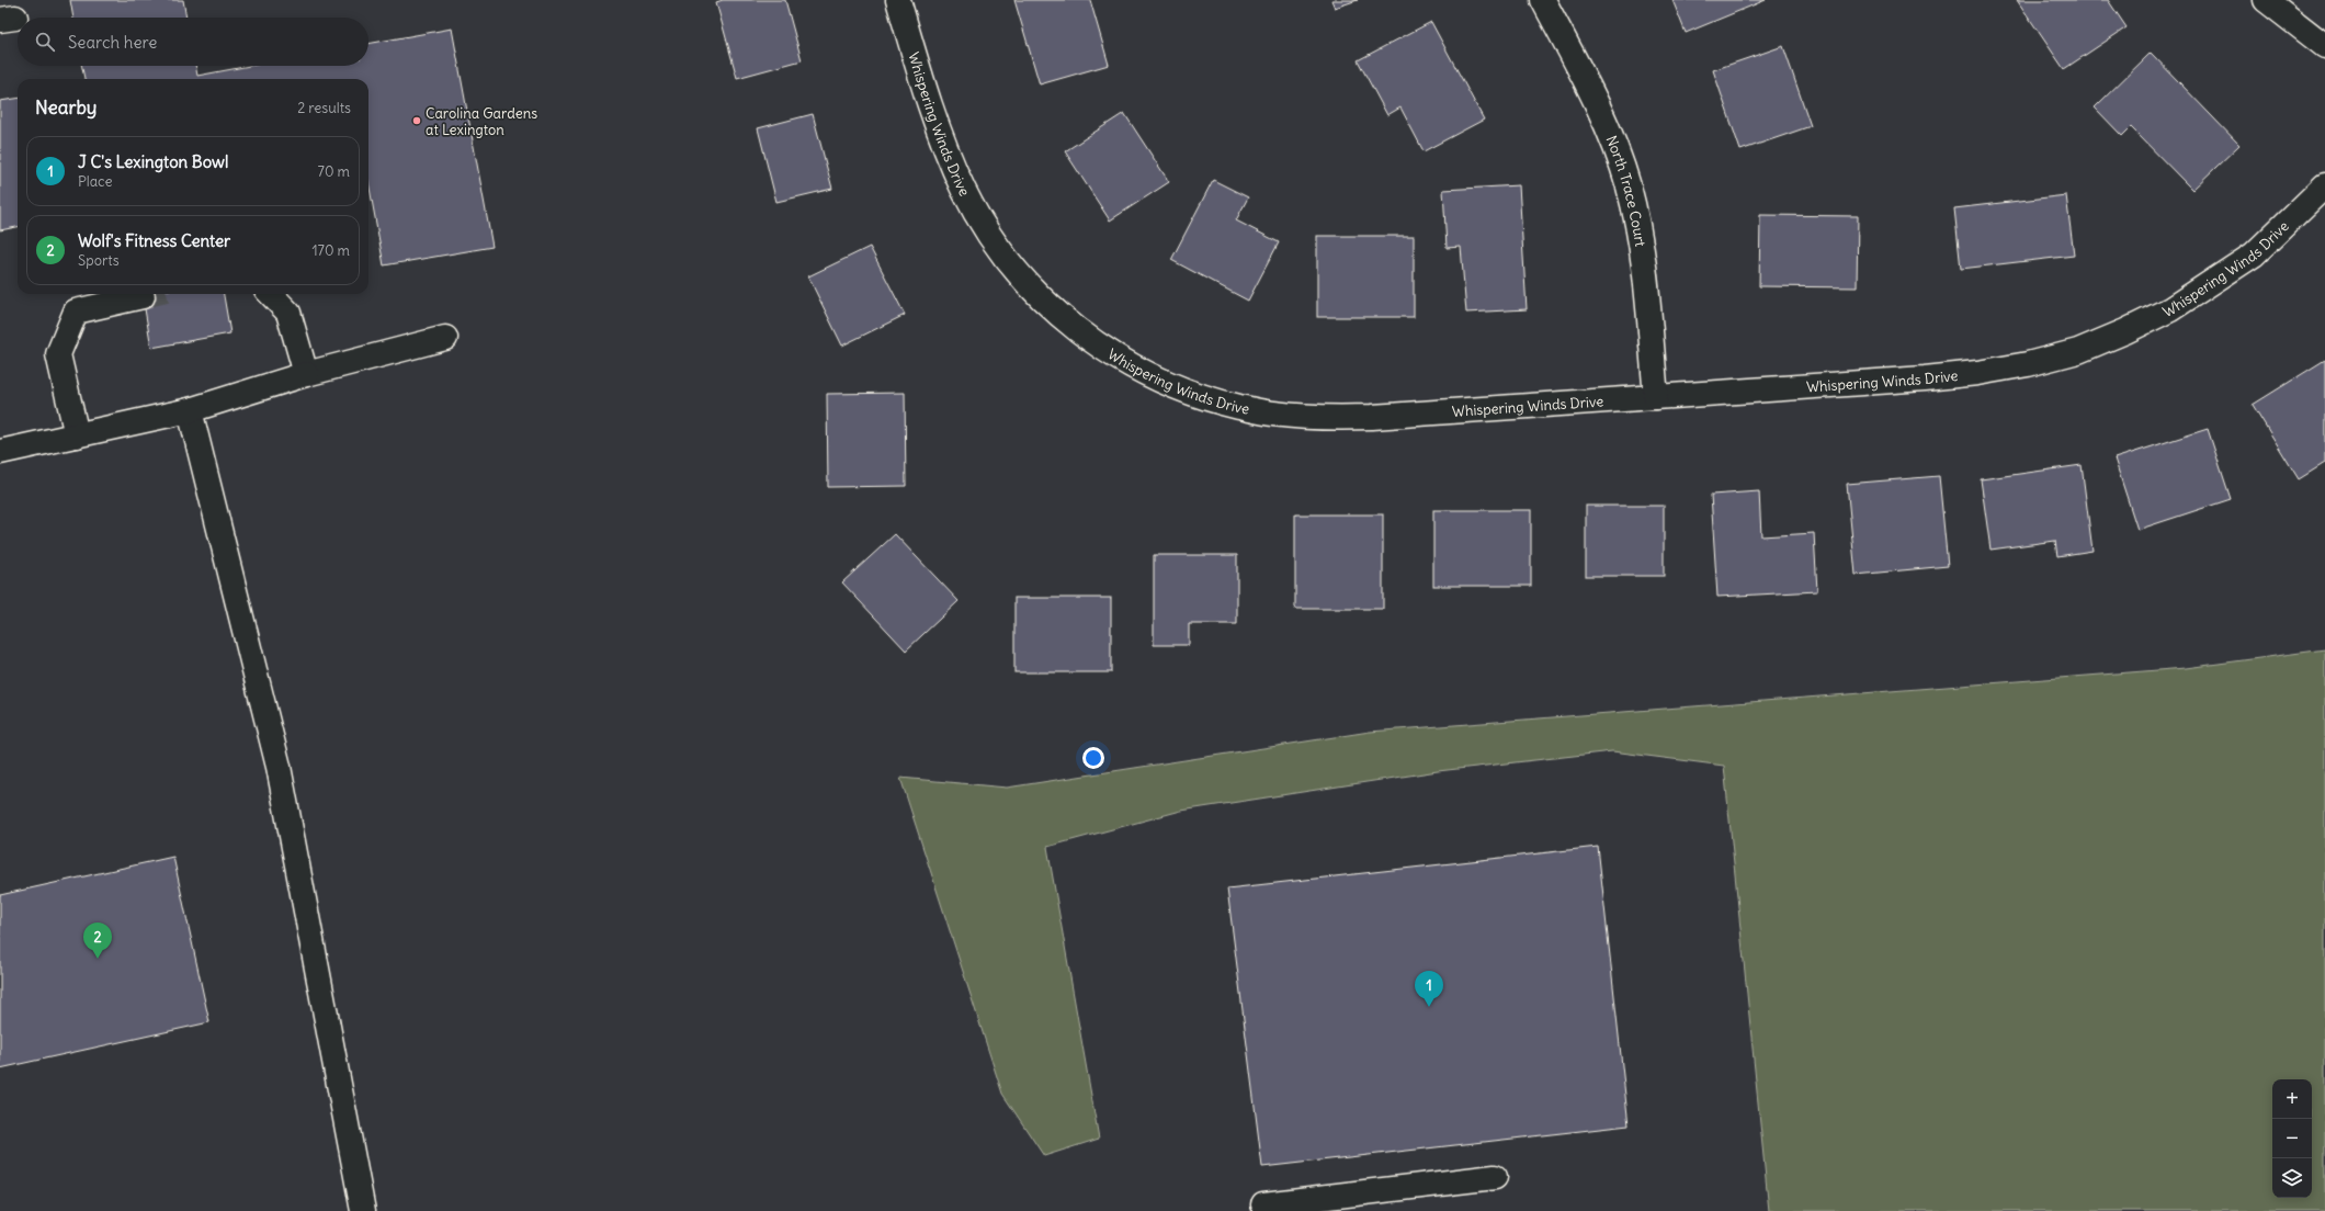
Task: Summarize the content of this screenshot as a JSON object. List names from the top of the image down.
{
  "streets": {
    "street": ["Whispering Winds Drive", "North Trace Court"]
  },
  "crossings": [
    ["Whispering Winds Drive", "North Trace Court"]
  ],
  "places": ["Carolina Gardens at Lexington"],
  "page": {
    "search": "Search here",
    "heading": ["Nearby", "2 results"],
    "list": [
      {
        "mark": "1",
        "name": "J C's Lexington Bowl",
        "note": "Place",
        "value": "70 m"
      },
      {
        "mark": "2",
        "name": "Wolf's Fitness Center",
        "note": "Sports",
        "value": "170 m"
      }
    ],
    "pins": ["2", "1"],
    "map_buttons": ["+", "−"]
  }
}
